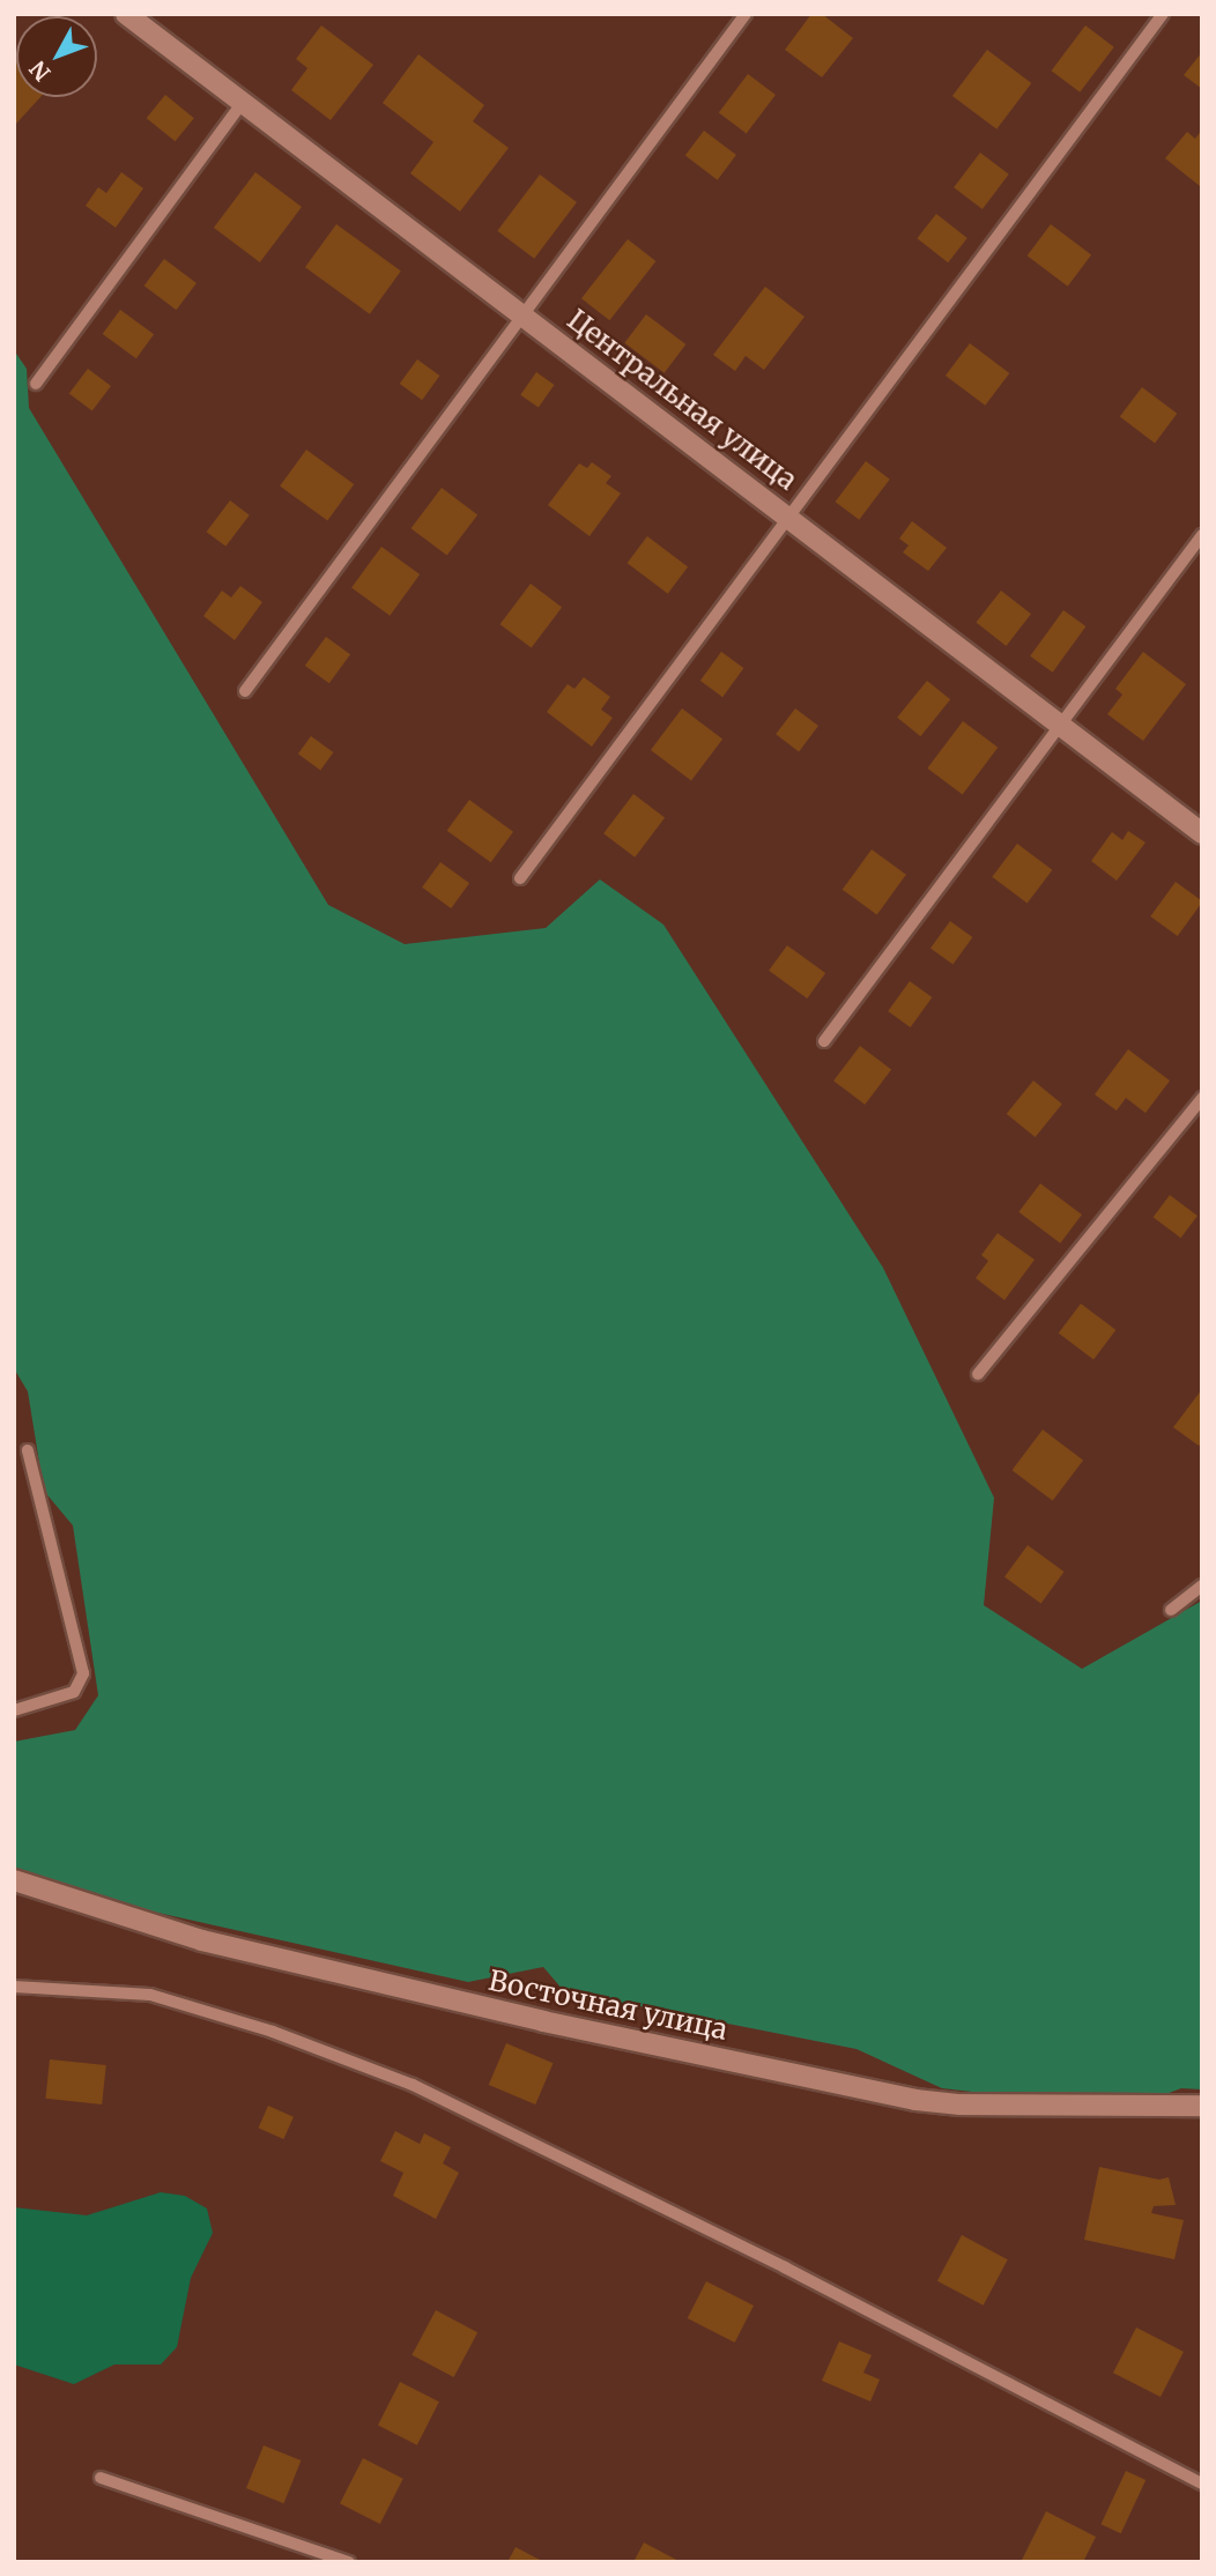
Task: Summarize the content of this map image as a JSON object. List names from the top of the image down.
{
  "streets": {
    "street": ["Центральная улица", "Восточная улица"]
  },
  "north": "bottom left"
}
